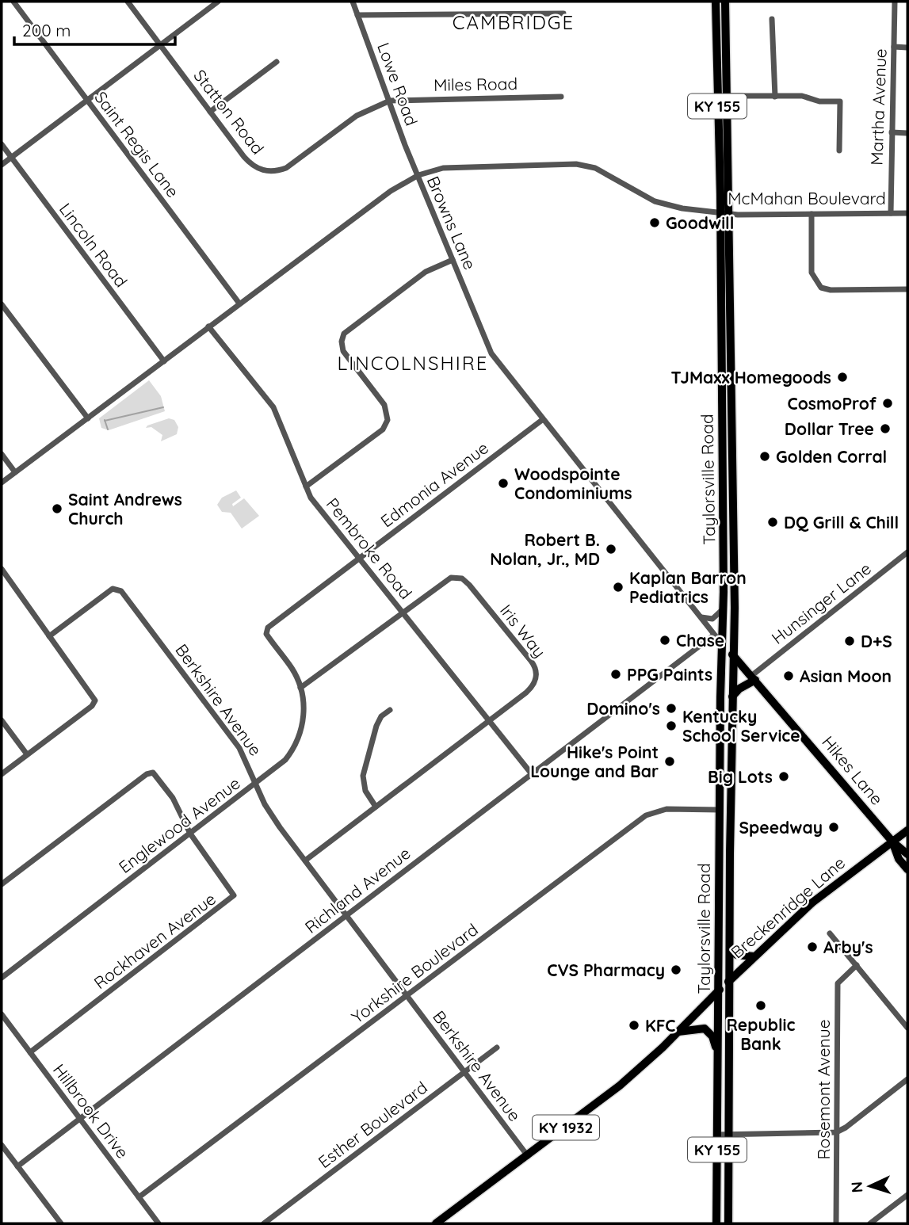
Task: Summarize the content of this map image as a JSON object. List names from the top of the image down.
{
  "streets": {
    "main road": [
      "KY 155",
      "Taylorsville Road",
      "Hikes Lane",
      "Breckenridge Lane",
      "KY 1932"
    ],
    "street": [
      "Lowe Road",
      "Miles Road",
      "Martha Avenue",
      "Statton Road",
      "Saint Regis Lane",
      "McMahan Boulevard",
      "Browns Lane",
      "Lincoln Road",
      "Edmonia Avenue",
      "Pembroke Road",
      "Hunsinger Lane",
      "Iris Way",
      "Berkshire Avenue",
      "Englewood Avenue",
      "Richland Avenue",
      "Rockhaven Avenue",
      "Yorkshire Boulevard",
      "Rosemont Avenue",
      "Hillbrook Drive",
      "Esther Boulevard"
    ]
  },
  "crossings": [
    ["Lowe Road", "Miles Road"],
    ["Lowe Road", "Statton Road"],
    ["Lowe Road", "McMahan Boulevard"],
    ["Lowe Road", "Browns Lane"],
    ["Miles Road", "Statton Road"],
    ["Martha Avenue", "McMahan Boulevard"],
    ["Saint Regis Lane", "Browns Lane"],
    ["McMahan Boulevard", "Browns Lane"],
    ["McMahan Boulevard", "Taylorsville Road"],
    ["Browns Lane", "Lincoln Road"],
    ["Browns Lane", "Taylorsville Road"],
    ["Browns Lane", "Edmonia Avenue"],
    ["Browns Lane", "Pembroke Road"],
    ["Browns Lane", "Hikes Lane"],
    ["Browns Lane", "Richland Avenue"],
    ["Taylorsville Road", "Hikes Lane"],
    ["Taylorsville Road", "Breckenridge Lane"],
    ["Taylorsville Road", "Yorkshire Boulevard"],
    ["Edmonia Avenue", "Pembroke Road"],
    ["Edmonia Avenue", "Englewood Avenue"],
    ["Pembroke Road", "Iris Way"],
    ["Pembroke Road", "Richland Avenue"],
    ["Hunsinger Lane", "Hikes Lane"],
    ["Iris Way", "Berkshire Avenue"],
    ["Iris Way", "Englewood Avenue"],
    ["Berkshire Avenue", "Englewood Avenue"],
    ["Berkshire Avenue", "Richland Avenue"],
    ["Berkshire Avenue", "Breckenridge Lane"],
    ["Berkshire Avenue", "Yorkshire Boulevard"],
    ["Berkshire Avenue", "Esther Boulevard"],
    ["Hikes Lane", "Breckenridge Lane"],
    ["Englewood Avenue", "Rockhaven Avenue"],
    ["Richland Avenue", "Hillbrook Drive"],
    ["Rockhaven Avenue", "Hillbrook Drive"],
    ["Yorkshire Boulevard", "Hillbrook Drive"]
  ],
  "districts": ["CAMBRIDGE", "LINCOLNSHIRE"],
  "places": [
    "Goodwill",
    "TJMaxx Homegoods",
    "CosmoProf",
    "Dollar Tree",
    "Golden Corral",
    "Woodspointe Condominiums",
    "Saint Andrews Church",
    "DQ Grill & Chill",
    "Robert B. Nolan, Jr., MD",
    "Kaplan Barron Pediatrics",
    "Chase",
    "D+S",
    "PPG Paints",
    "Asian Moon",
    "Domino's",
    "Kentucky School Service",
    "Hike's Point Lounge and Bar",
    "Big Lots",
    "Speedway",
    "Arby's",
    "CVS Pharmacy",
    "Republic Bank",
    "KFC"
  ],
  "scale_bar": "200 m",
  "north": "left"
}
